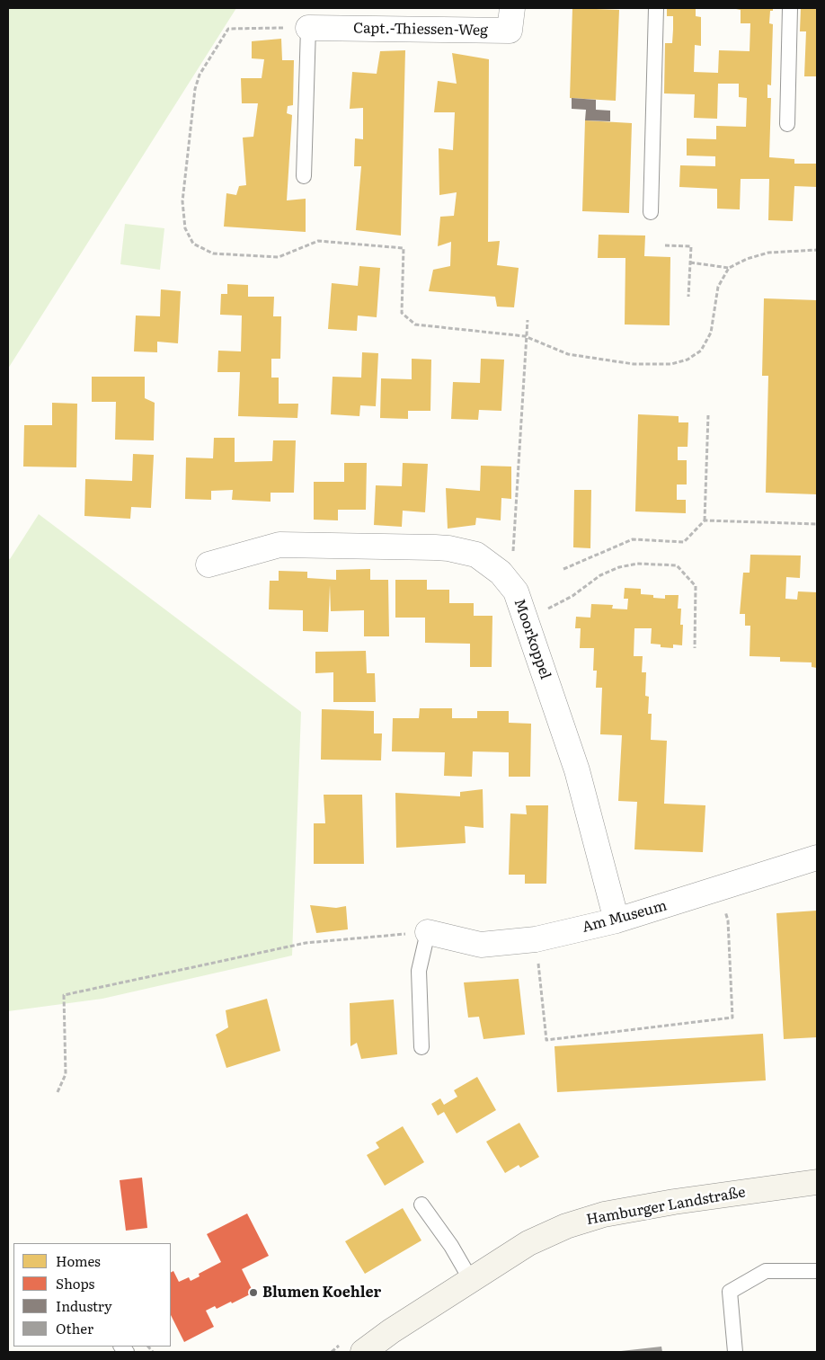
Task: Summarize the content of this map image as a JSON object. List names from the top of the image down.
{
  "streets": {
    "main road": ["Hamburger Landstraße"],
    "street": ["Capt.-Thiessen-Weg", "Moorkoppel", "Am Museum"]
  },
  "crossings": [
    ["Moorkoppel", "Am Museum"]
  ],
  "places": ["Blumen Koehler"],
  "legend": [
    "Homes",
    "Shops",
    "Industry",
    "Other"
  ]
}
